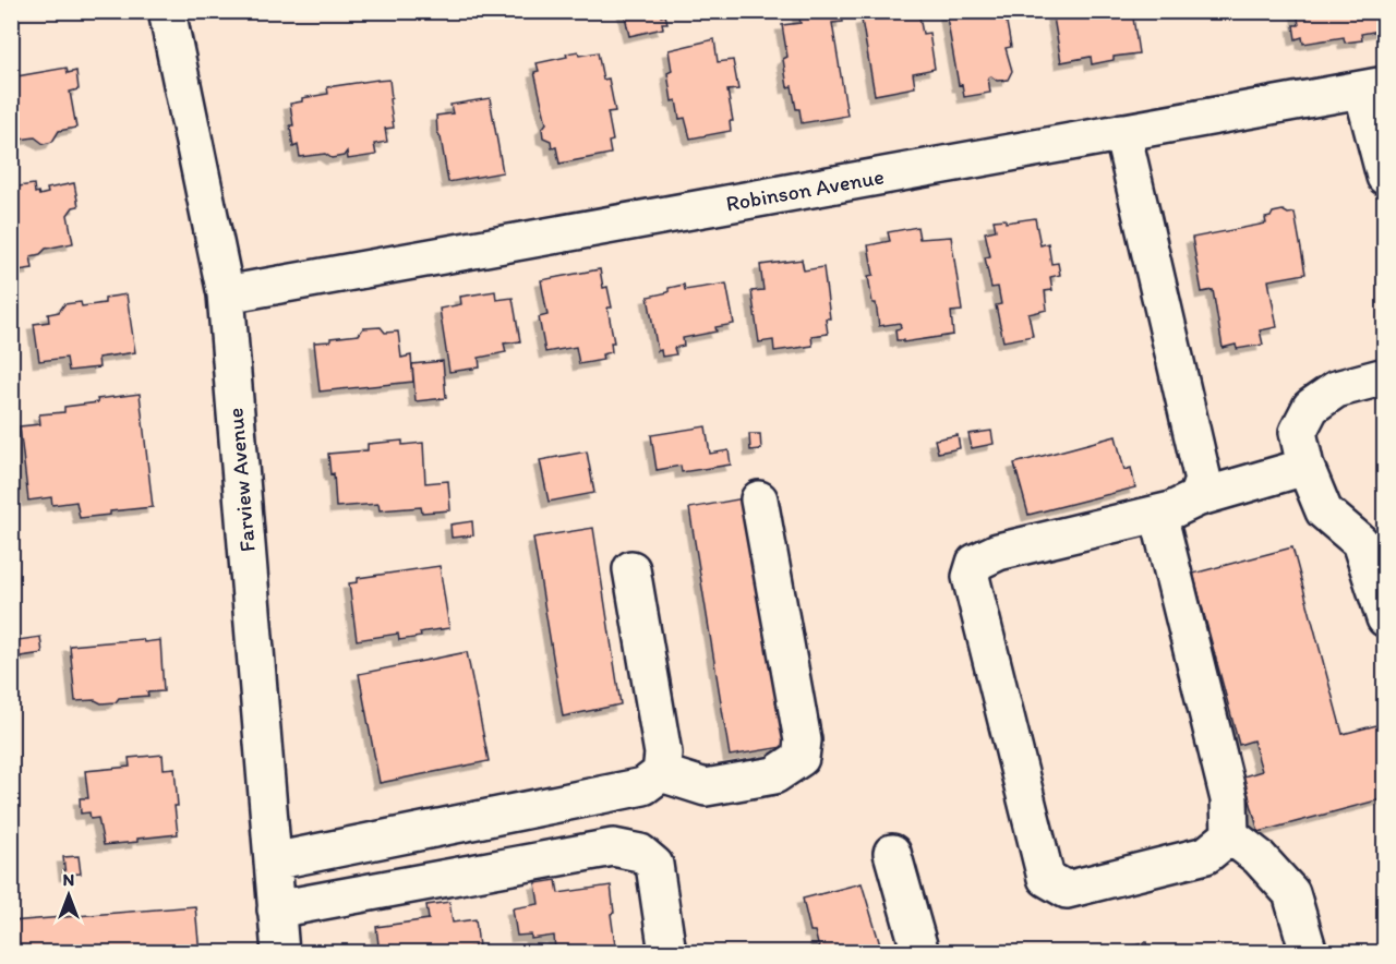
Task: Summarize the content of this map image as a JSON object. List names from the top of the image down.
{
  "streets": {
    "street": ["Robinson Avenue", "Farview Avenue"]
  },
  "crossings": [
    ["Robinson Avenue", "Farview Avenue"]
  ],
  "north": "top"
}
